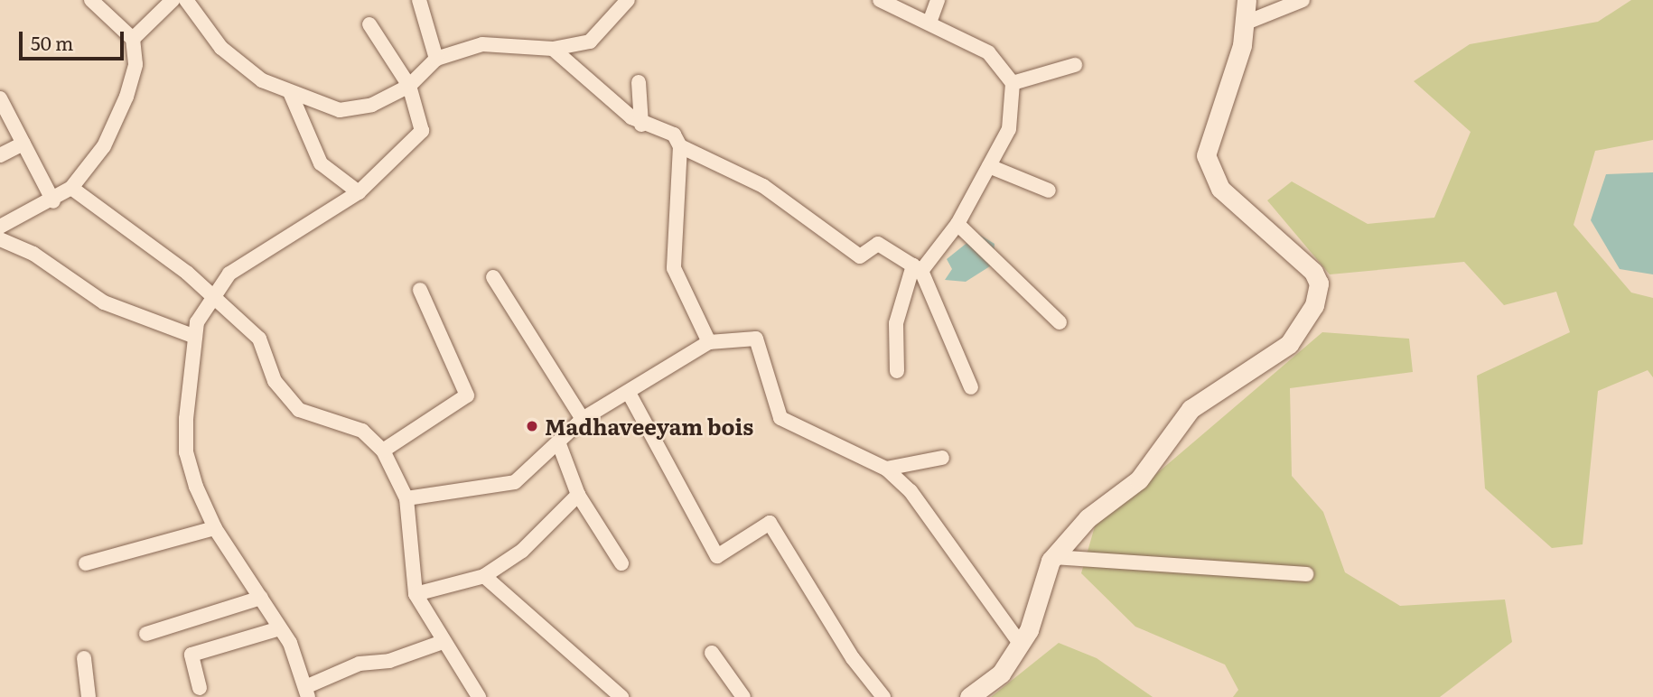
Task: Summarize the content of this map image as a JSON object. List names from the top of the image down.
{
  "places": ["Madhaveeyam bois"],
  "scale_bar": "50 m"
}
